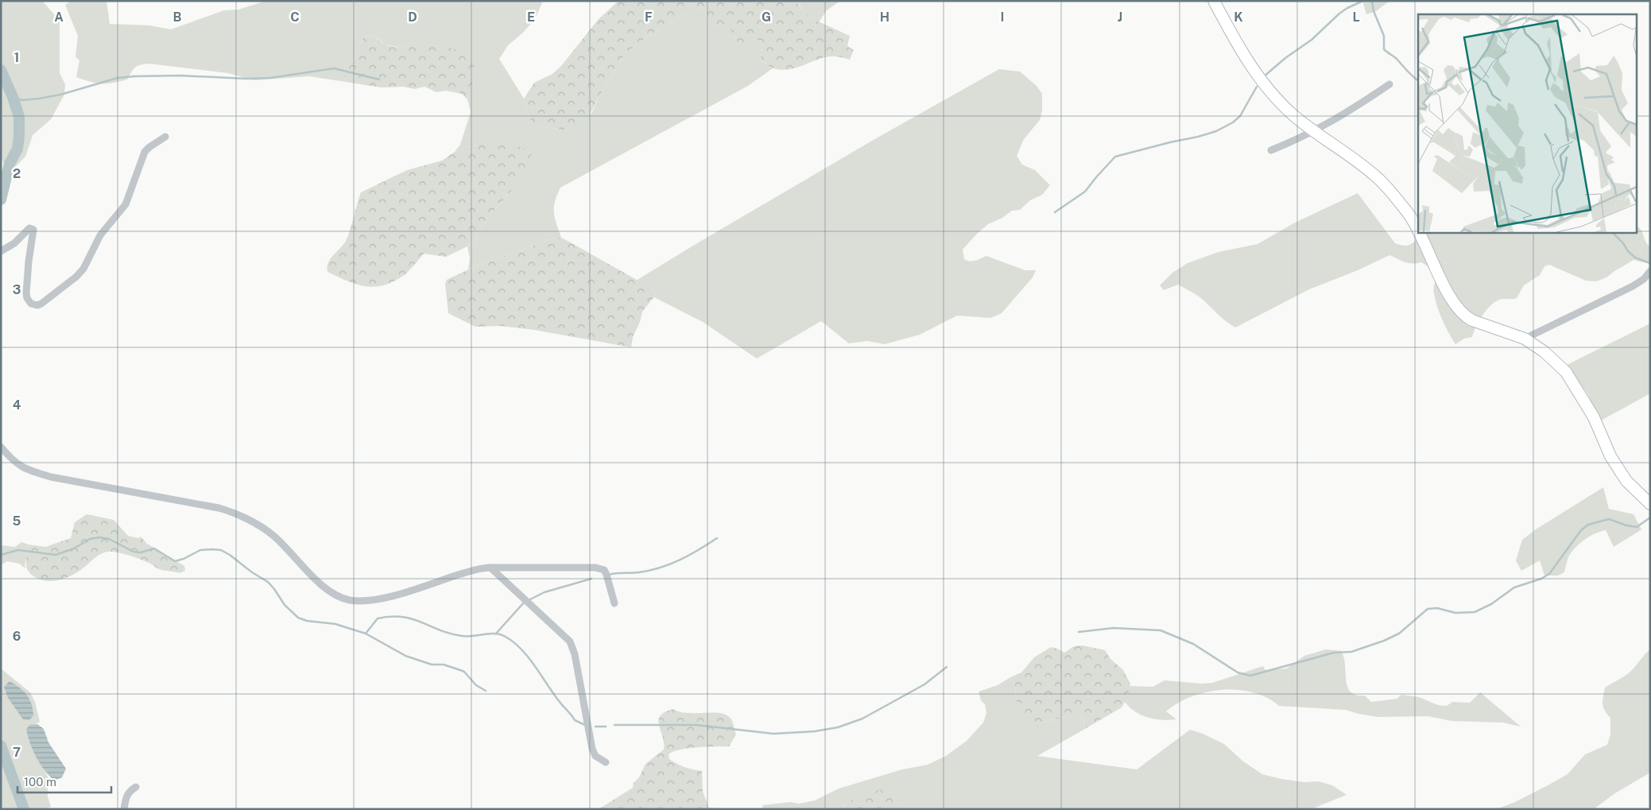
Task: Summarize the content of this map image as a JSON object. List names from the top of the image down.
{
  "scale_bar": "100 m",
  "grid": {
    "columns": [
      "A",
      "B",
      "C",
      "D",
      "E",
      "F",
      "G",
      "H",
      "I",
      "J",
      "K",
      "L"
    ],
    "rows": [
      "1",
      "2",
      "3",
      "4",
      "5",
      "6",
      "7"
    ]
  }
}
